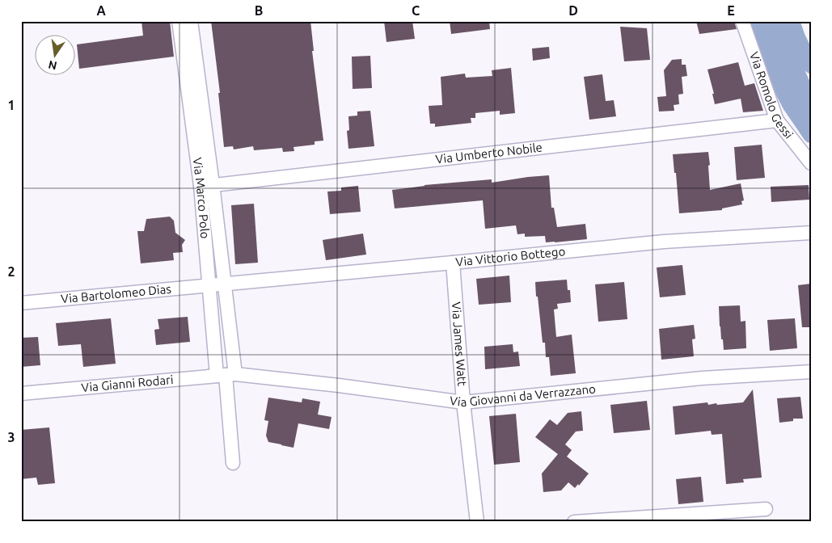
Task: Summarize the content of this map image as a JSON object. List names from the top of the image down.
{
  "streets": {
    "street": [
      "Via Romolo Gessi",
      "Via Umberto Nobile",
      "Via Marco Polo",
      "Via Vittorio Bottego",
      "Via Bartolomeo Dias",
      "Via James Watt",
      "Via Gianni Rodari",
      "Via Giovanni da Verrazzano"
    ]
  },
  "crossings": [
    ["Via Romolo Gessi", "Via Umberto Nobile"],
    ["Via Umberto Nobile", "Via Marco Polo"],
    ["Via Marco Polo", "Via Vittorio Bottego"],
    ["Via Marco Polo", "Via Bartolomeo Dias"],
    ["Via Marco Polo", "Via Gianni Rodari"],
    ["Via Marco Polo", "Via Giovanni da Verrazzano"],
    ["Via Vittorio Bottego", "Via Bartolomeo Dias"],
    ["Via Vittorio Bottego", "Via James Watt"],
    ["Via James Watt", "Via Giovanni da Verrazzano"],
    ["Via Gianni Rodari", "Via Giovanni da Verrazzano"]
  ],
  "north": "bottom",
  "grid": {
    "columns": [
      "A",
      "B",
      "C",
      "D",
      "E"
    ],
    "rows": ["1", "2", "3"]
  }
}
